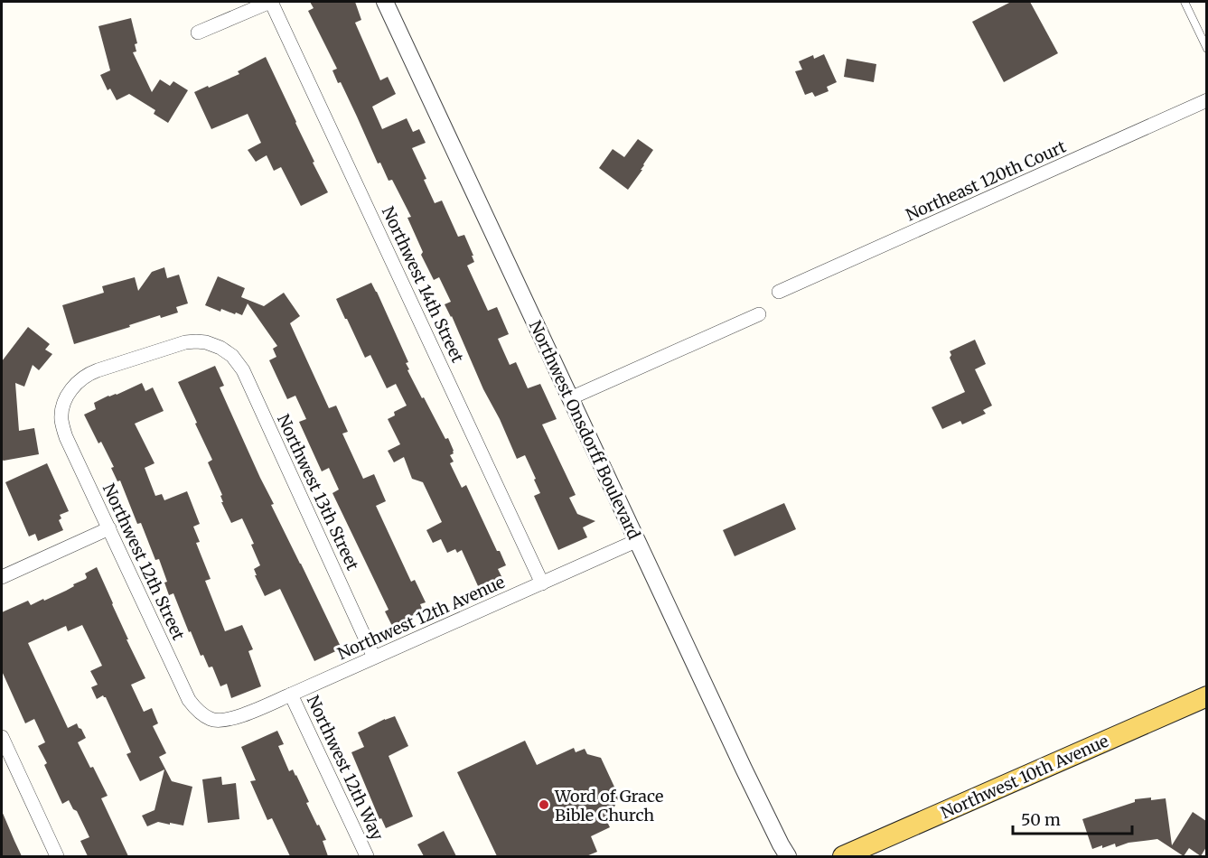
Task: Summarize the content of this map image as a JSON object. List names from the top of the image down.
{
  "streets": {
    "main road": ["Northwest 10th Avenue"],
    "street": [
      "Northeast 120th Court",
      "Northwest 14th Street",
      "Northwest Onsdorff Boulevard",
      "Northwest 13th Street",
      "Northwest 12th Street",
      "Northwest 12th Avenue",
      "Northwest 12th Way"
    ]
  },
  "crossings": [
    ["Northwest 14th Street", "Northwest 12th Avenue"],
    ["Northwest Onsdorff Boulevard", "Northwest 12th Avenue"],
    ["Northwest 13th Street", "Northwest 12th Street"],
    ["Northwest 13th Street", "Northwest 12th Avenue"],
    ["Northwest 12th Street", "Northwest 12th Avenue"],
    ["Northwest 12th Avenue", "Northwest 12th Way"]
  ],
  "places": ["Word of Grace Bible Church"],
  "scale_bar": "50 m"
}
